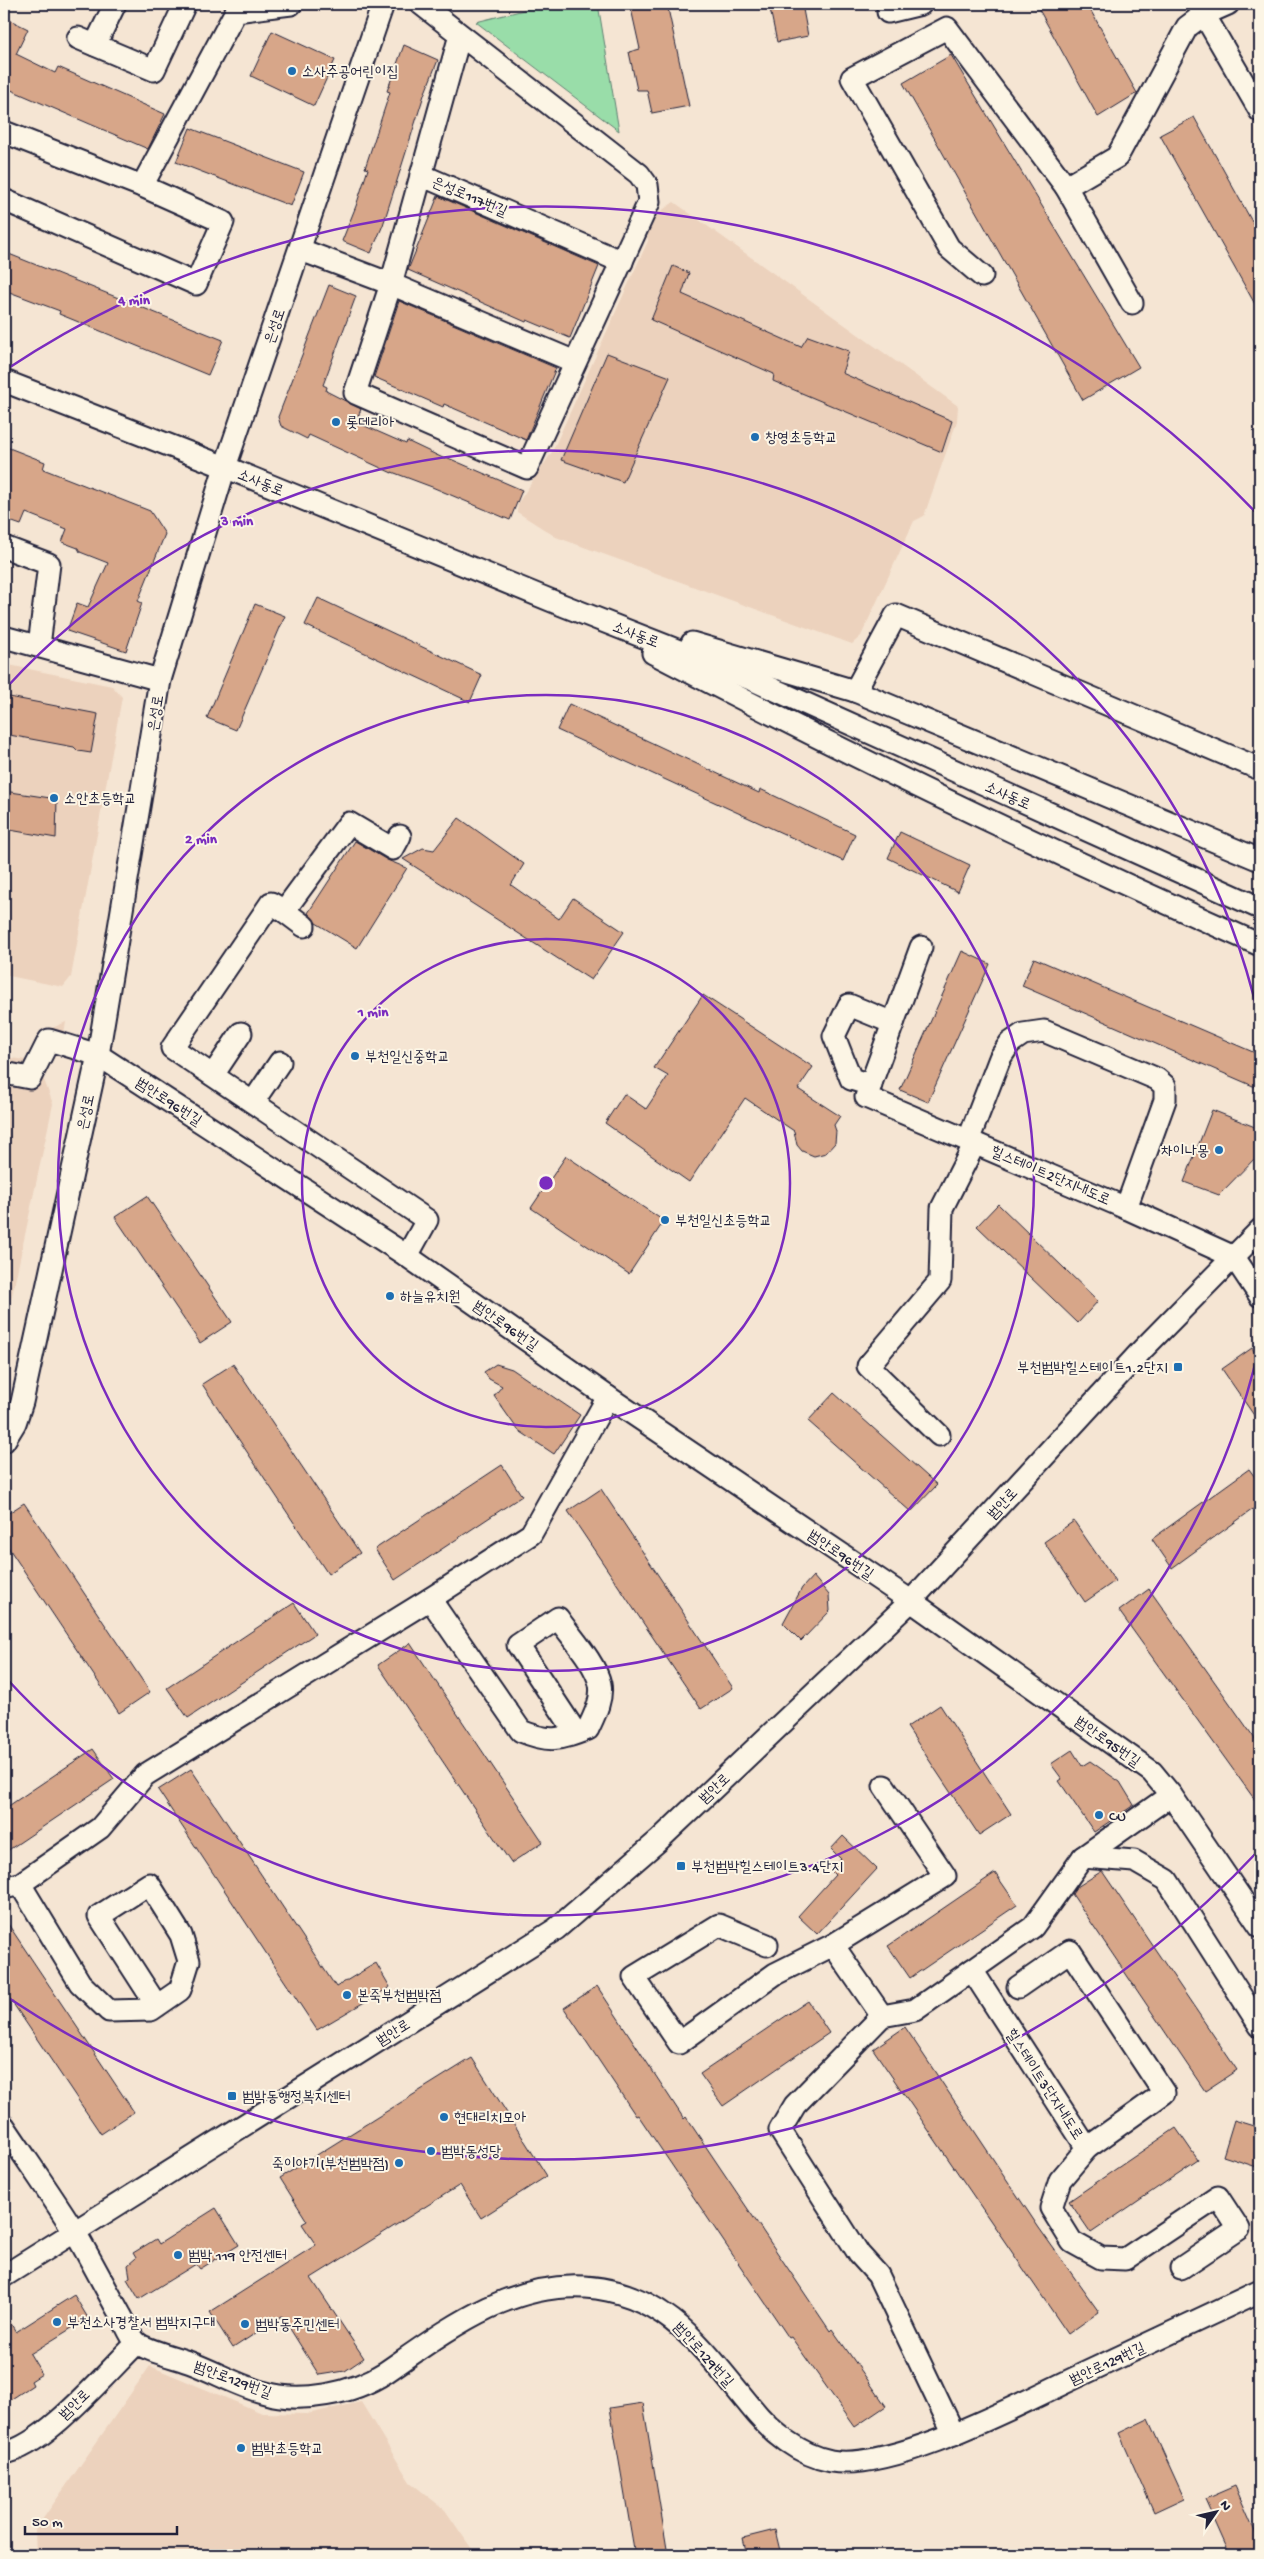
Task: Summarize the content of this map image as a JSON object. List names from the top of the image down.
{
  "streets": {
    "street": [
      "은성로117번길",
      "은성로",
      "소사동로",
      "범안로96번길",
      "힐스테이트2단지내도로",
      "범안로",
      "범안로95번길",
      "힐스테이트3단지내도로",
      "범안로129번길"
    ]
  },
  "crossings": [
    ["은성로", "소사동로"],
    ["은성로", "범안로96번길"],
    ["범안로96번길", "범안로"],
    ["범안로96번길", "범안로95번길"],
    ["힐스테이트2단지내도로", "범안로"],
    ["범안로", "범안로95번길"],
    ["범안로", "범안로129번길"]
  ],
  "places": {
    "other": [
      "소사주공어린이집",
      "롯데리아",
      "창영초등학교",
      "소안초등학교",
      "부천일신중학교",
      "차이나몽",
      "부천일신초등학교",
      "하늘유치원",
      "CU",
      "본죽부천범박점",
      "현대리치모아",
      "범박동성당",
      "죽이야기(부천범박점)",
      "범박 119 안전센터",
      "부천소사경찰서 범박지구대",
      "범박동주민센터",
      "범박초등학교"
    ],
    "transit": ["부천범박힐스테이트1.2단지", "부천범박힐스테이트3.4단지", "범박동행정복지센터"]
  },
  "scale_bar": "50 m",
  "north": "top right",
  "rings": [
    "4 min",
    "3 min",
    "2 min",
    "1 min"
  ]
}
